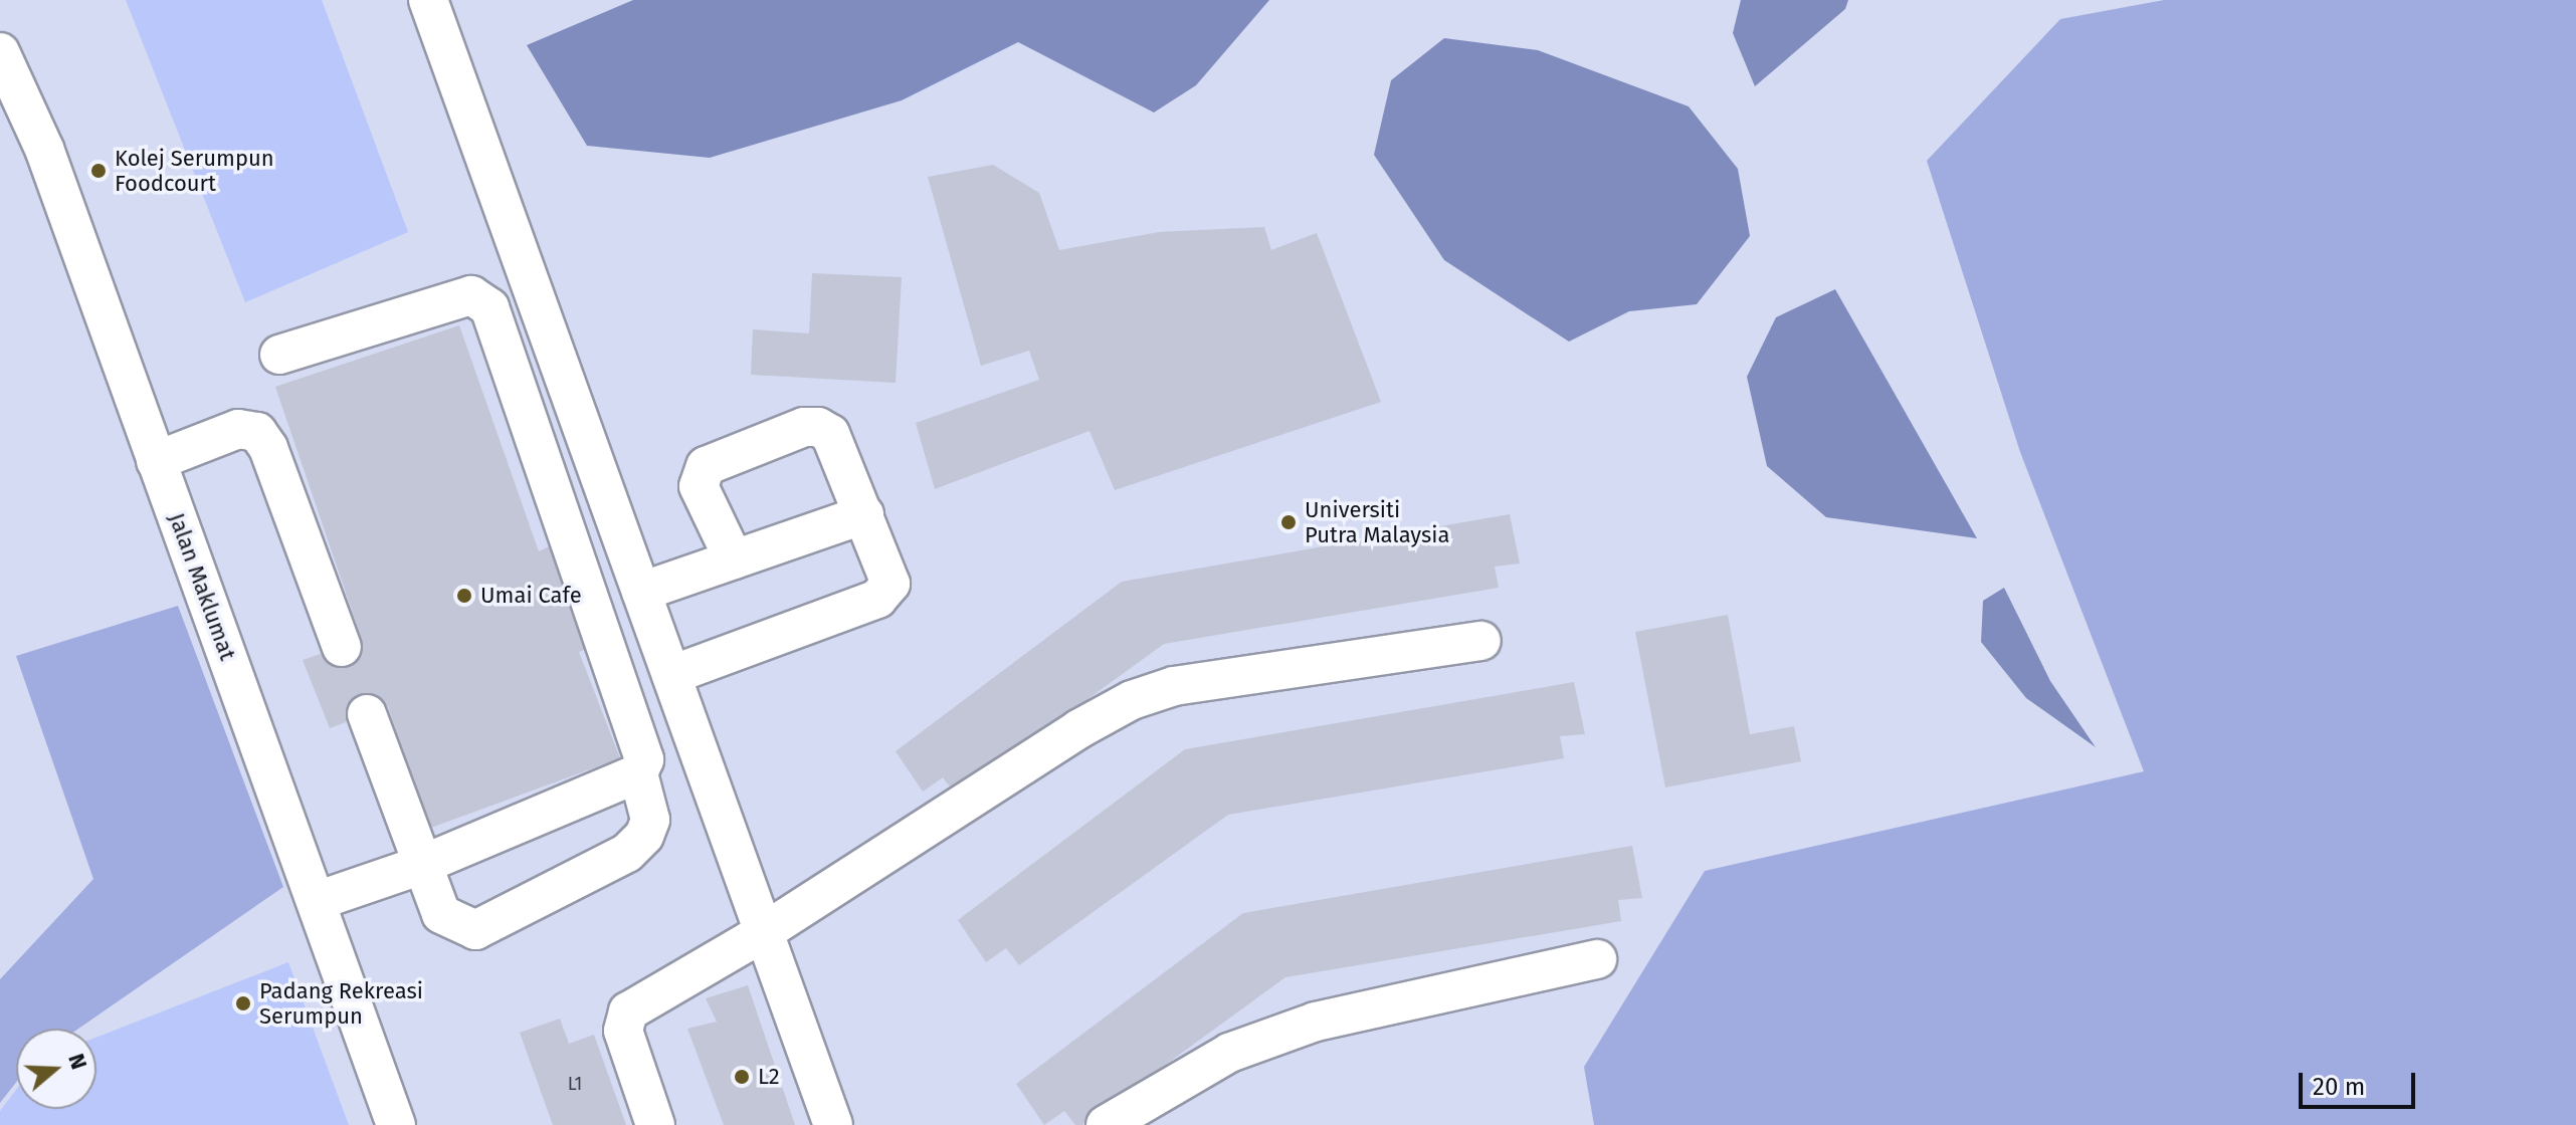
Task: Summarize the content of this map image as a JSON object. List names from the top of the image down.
{
  "streets": {
    "street": ["Jalan Maklumat"]
  },
  "places": [
    "Kolej Serumpun Foodcourt",
    "Universiti Putra Malaysia",
    "Umai Cafe",
    "Padang Rekreasi Serumpun",
    "L2"
  ],
  "house_numbers": ["L1"],
  "scale_bar": "20 m",
  "north": "right"
}
